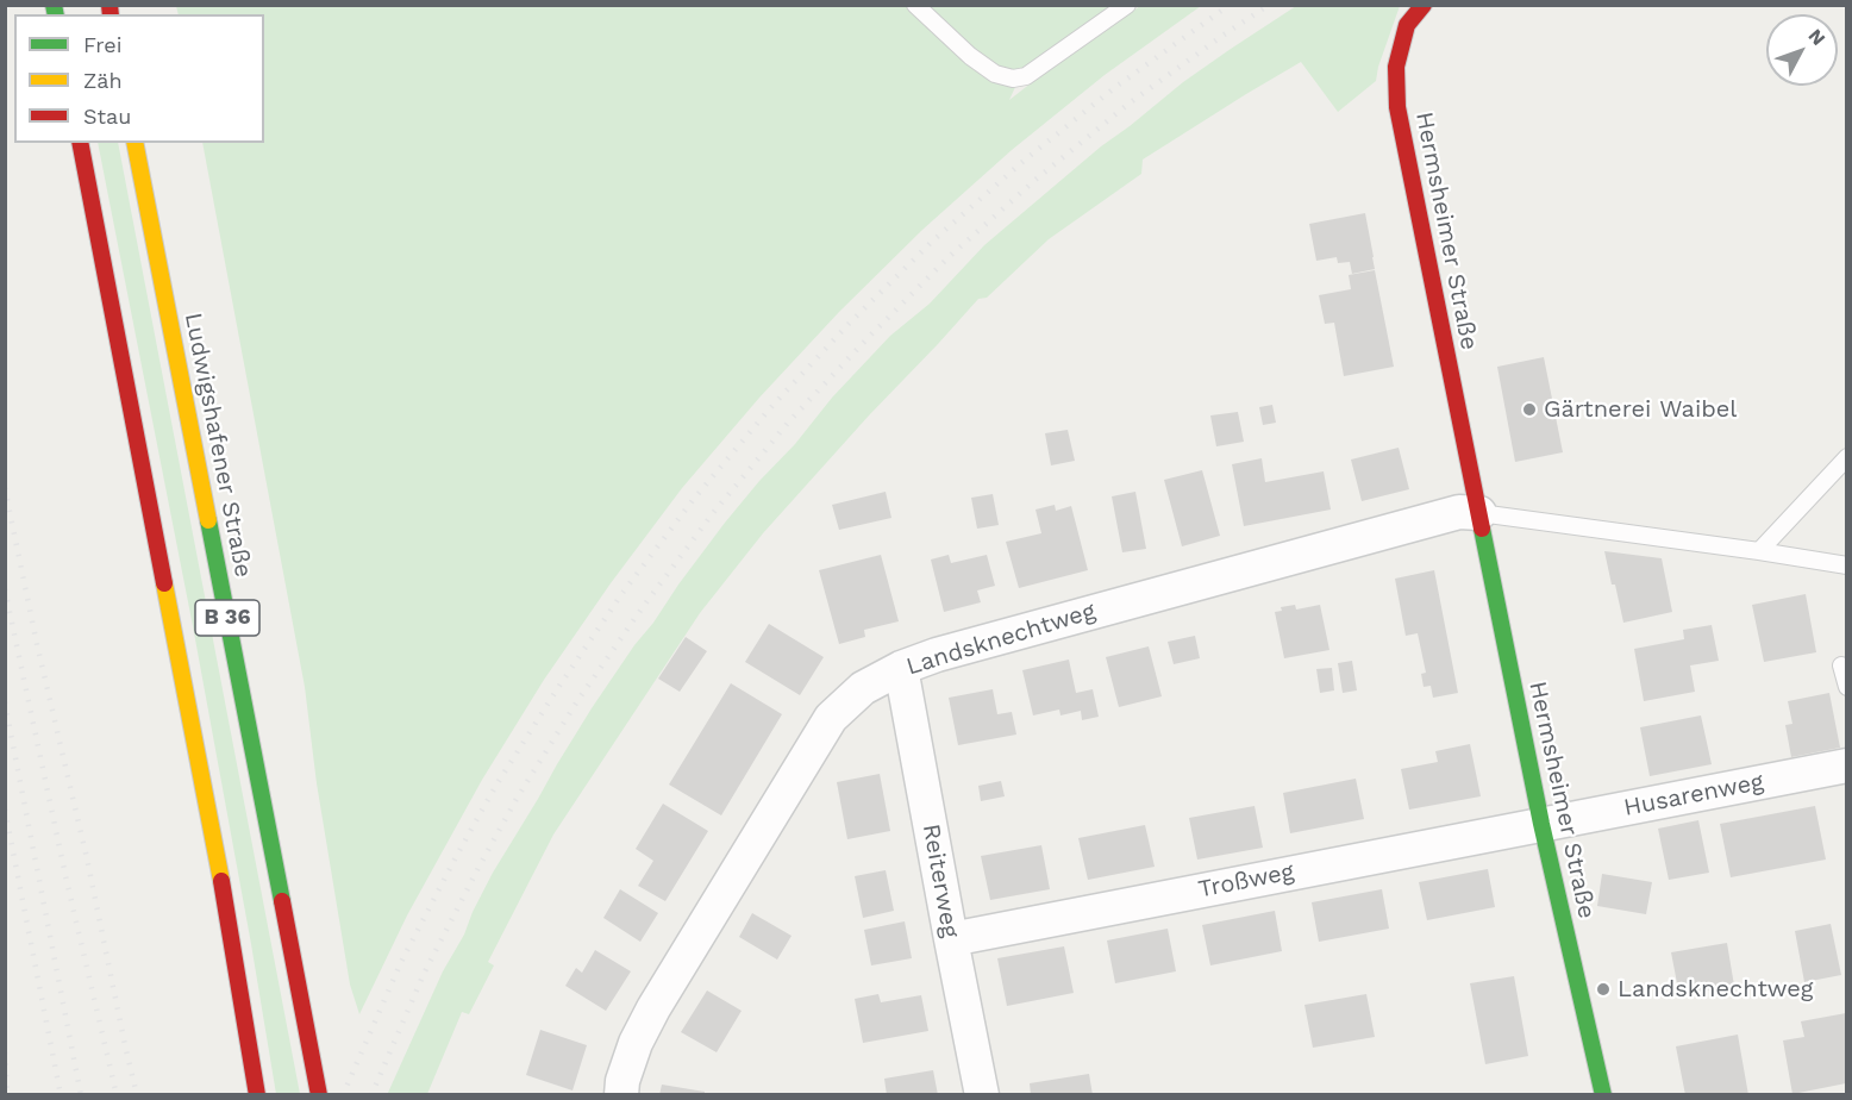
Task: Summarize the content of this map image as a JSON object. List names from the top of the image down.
{
  "streets": {
    "main road": ["Hermsheimer Straße", "Ludwigshafener Straße", "B 36"],
    "street": [
      "Landsknechtweg",
      "Husarenweg",
      "Reiterweg",
      "Troßweg"
    ]
  },
  "crossings": [
    ["Hermsheimer Straße", "Landsknechtweg"],
    ["Hermsheimer Straße", "Husarenweg"],
    ["Hermsheimer Straße", "Troßweg"],
    ["Landsknechtweg", "Reiterweg"],
    ["Husarenweg", "Troßweg"],
    ["Reiterweg", "Troßweg"]
  ],
  "places": ["Gärtnerei Waibel", "Landsknechtweg"],
  "legend": ["Frei", "Zäh", "Stau"],
  "north": "top right"
}
